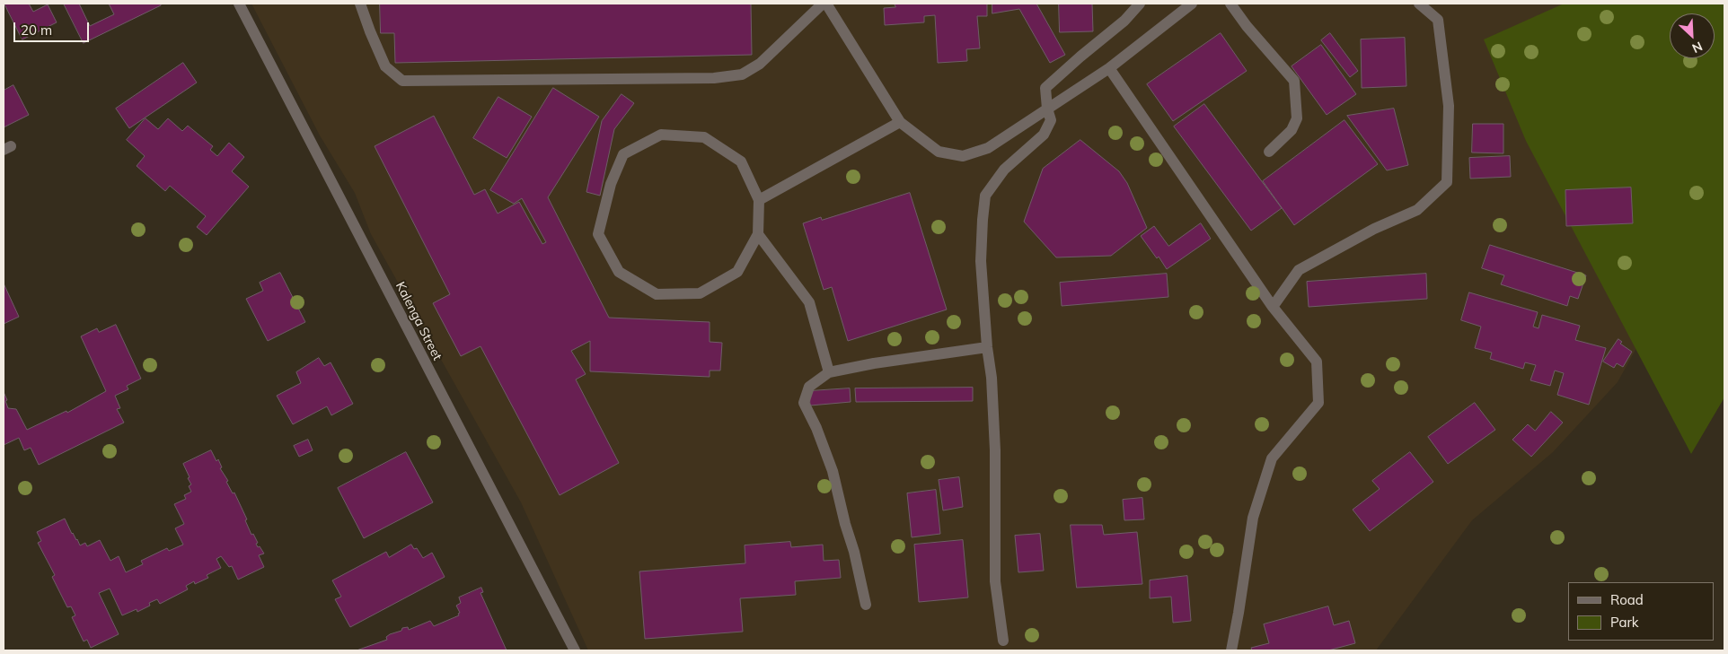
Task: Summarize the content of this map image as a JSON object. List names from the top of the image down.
{
  "streets": {
    "street": ["Kalenga Street"]
  },
  "legend": ["Road", "Park"],
  "scale_bar": "20 m",
  "north": "bottom right"
}
